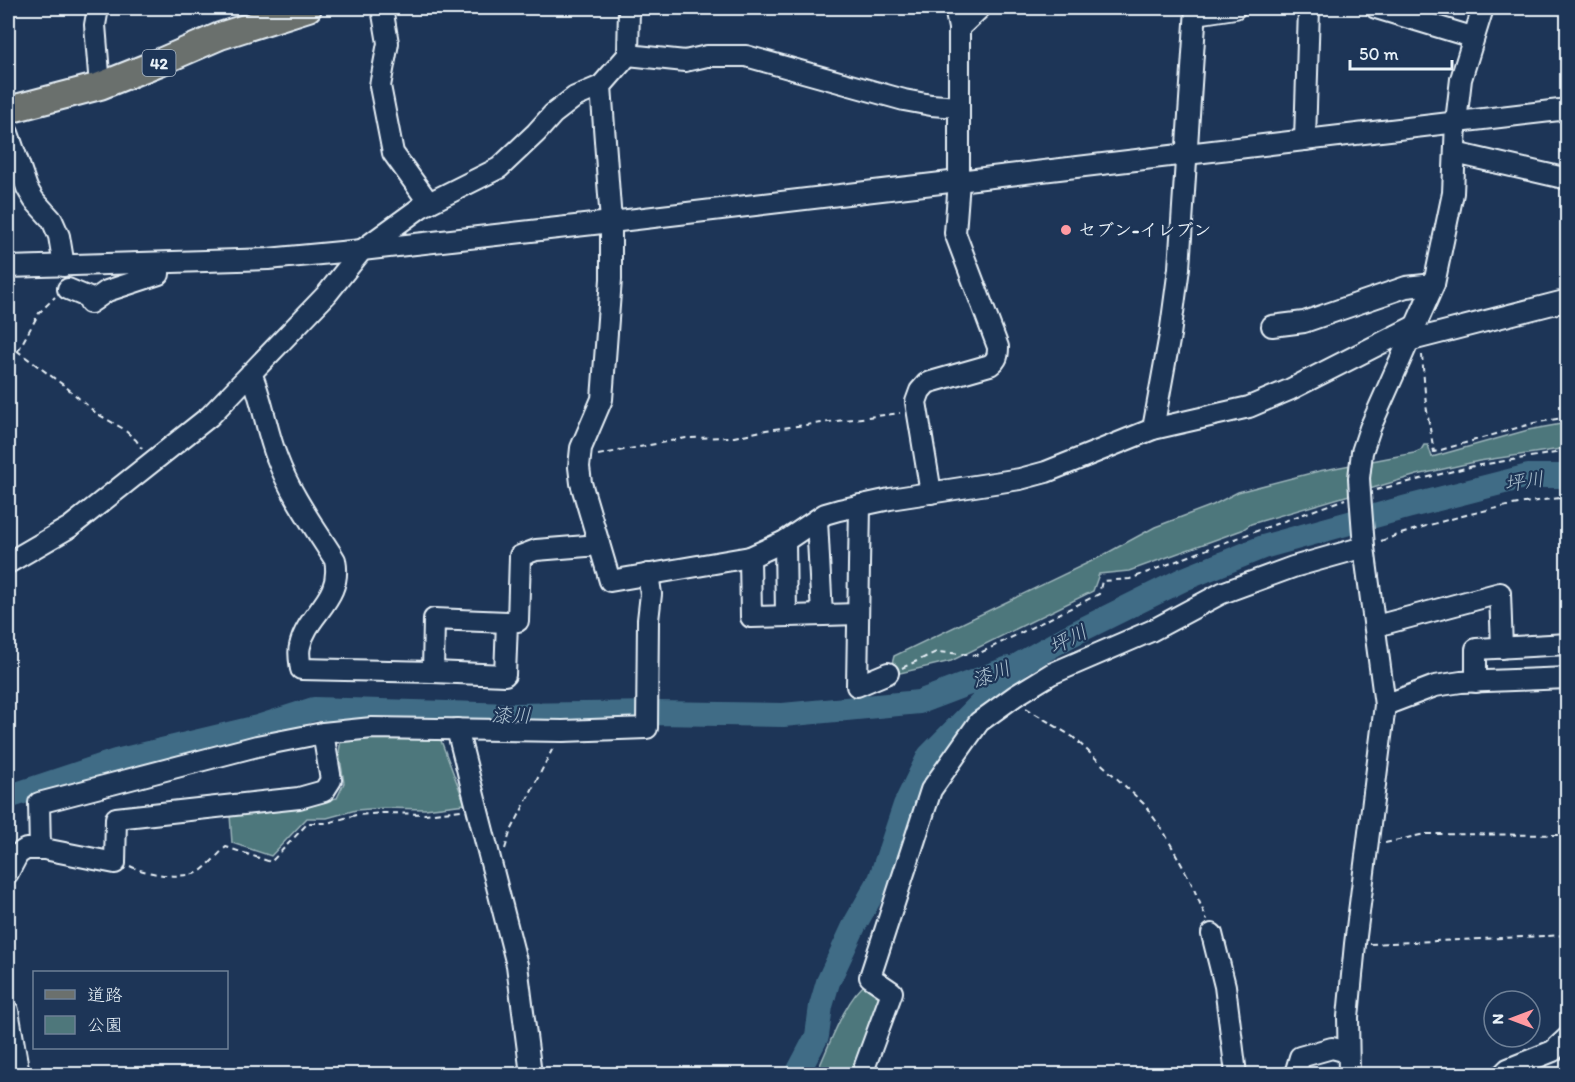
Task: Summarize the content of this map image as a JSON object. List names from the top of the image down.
{
  "streets": {
    "main road": ["42"]
  },
  "water": ["坪川", "漆川"],
  "places": ["セブン-イレブン"],
  "legend": ["道路", "公園"],
  "scale_bar": "50 m",
  "north": "left"
}
